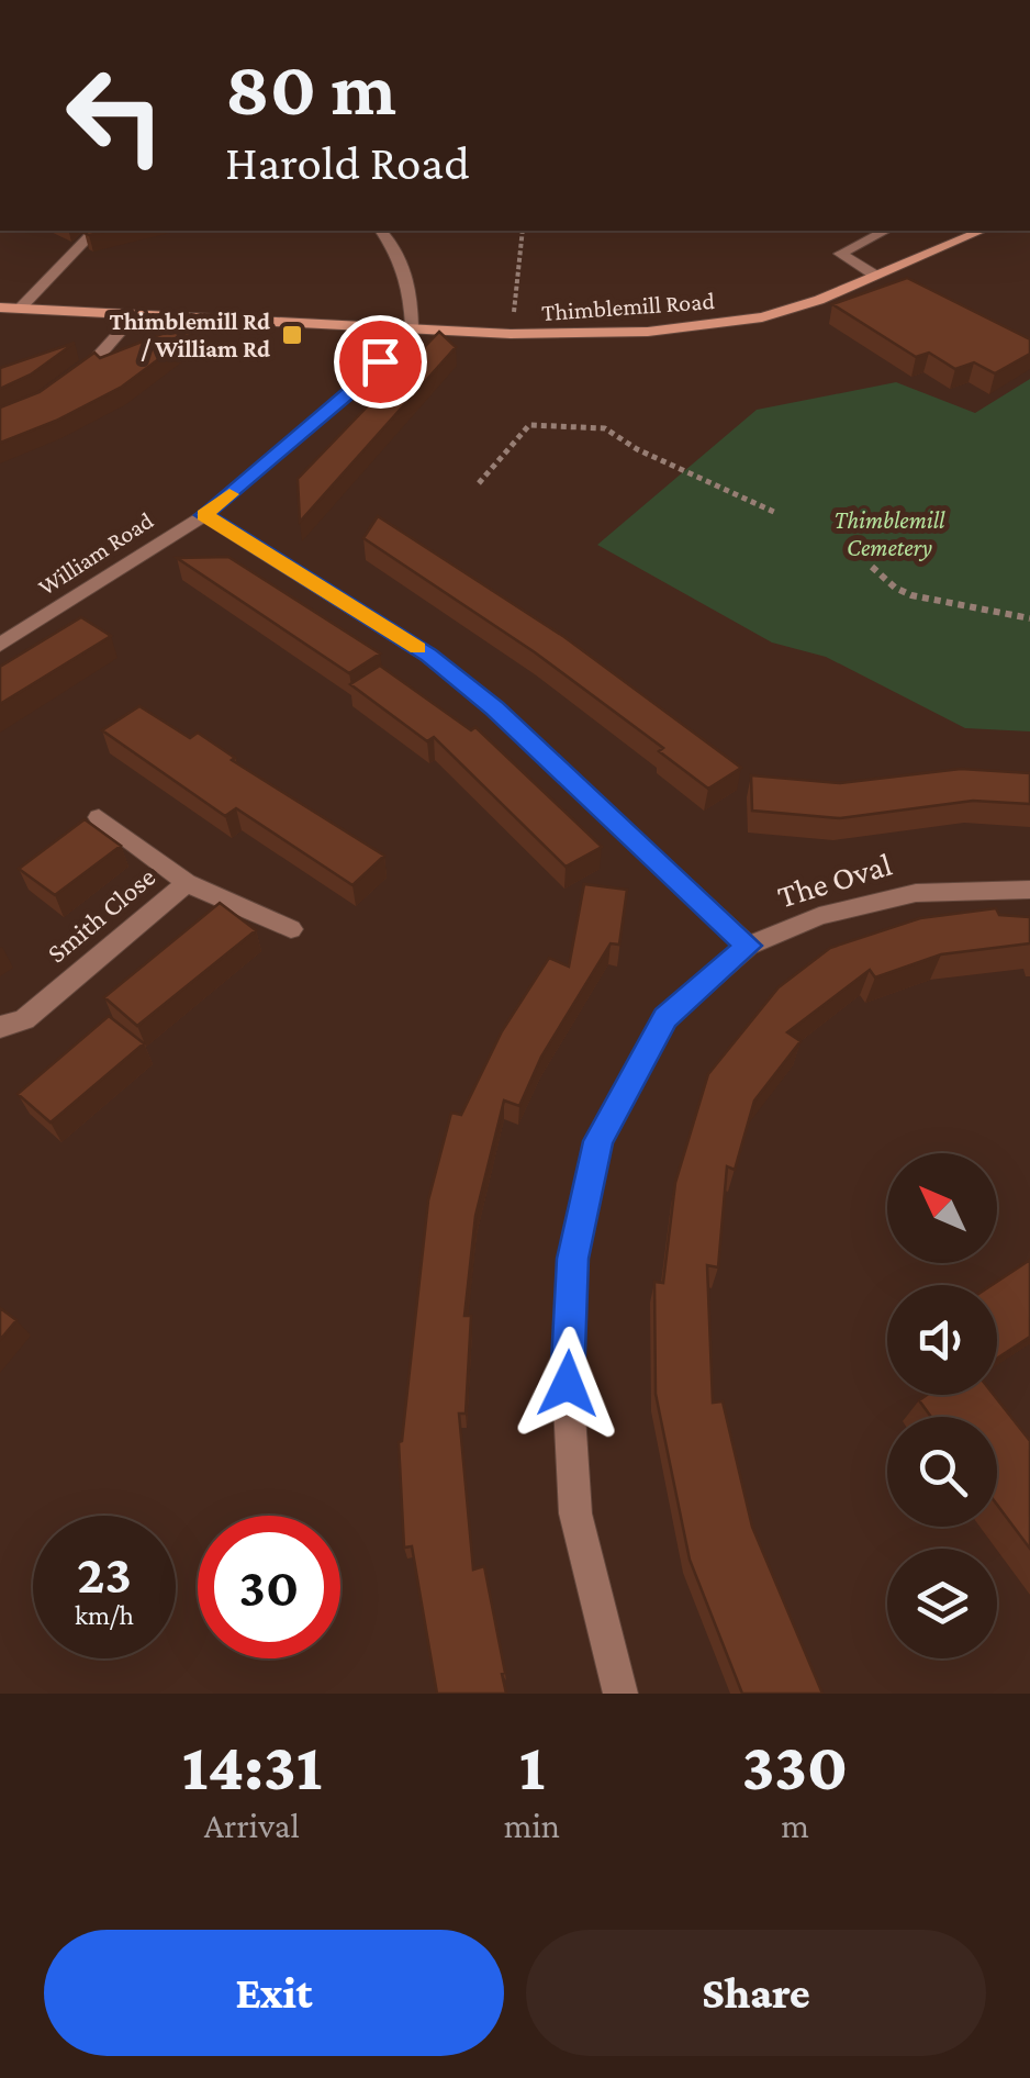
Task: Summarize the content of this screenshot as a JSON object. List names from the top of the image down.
{
  "streets": {
    "main road": ["Thimblemill Road"],
    "street": ["William Road", "The Oval", "Smith Close"]
  },
  "crossings": [
    ["Thimblemill Road", "William Road"]
  ],
  "parks": ["Thimblemill Cemetery"],
  "places": {
    "transit": ["Thimblemill Rd / William Rd"]
  },
  "north": "top left",
  "page": {
    "turn": ["80 m", "Harold Road"],
    "speed": "23 km/h",
    "limit": "30",
    "eta": [
      "14:31",
      "Arrival",
      "1",
      "min",
      "330",
      "m"
    ],
    "buttons": ["Exit", "Share"]
  }
}
